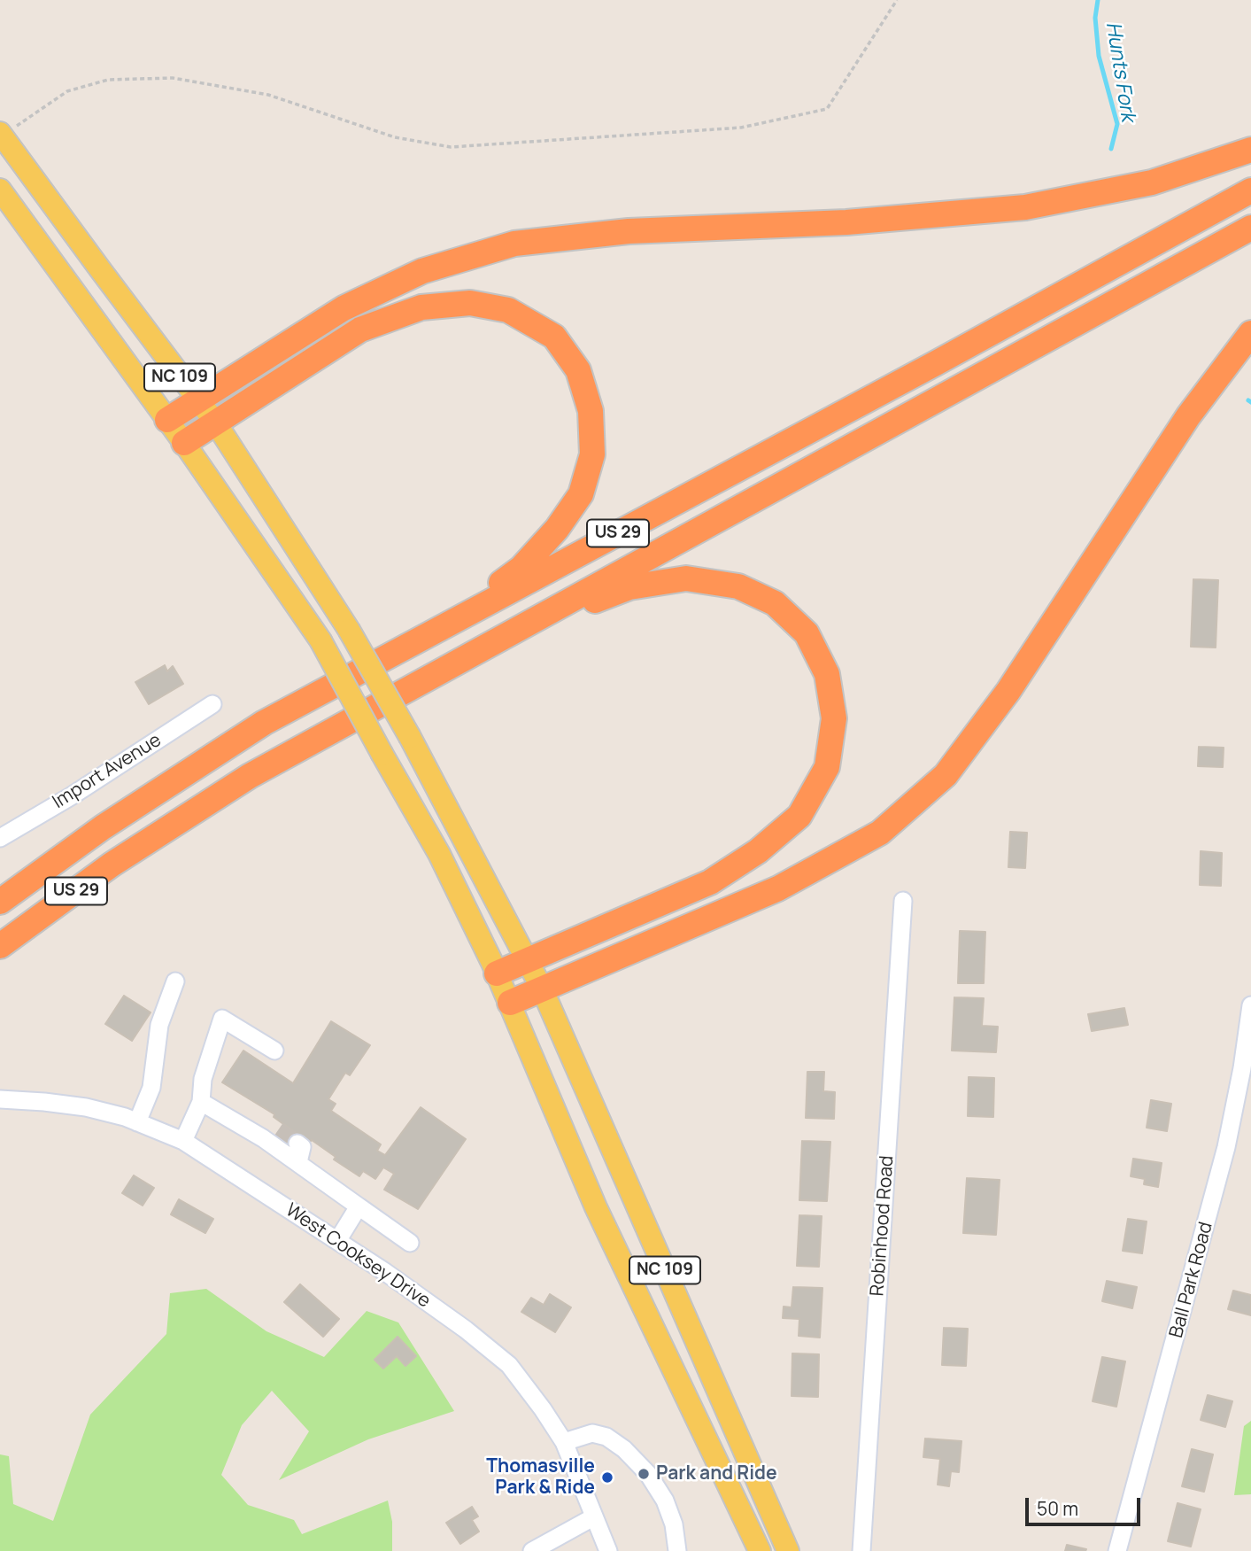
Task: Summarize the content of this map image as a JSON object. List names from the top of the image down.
{
  "streets": {
    "highway": ["US 29"],
    "main road": ["NC 109"],
    "street": [
      "Import Avenue",
      "Robinhood Road",
      "West Cooksey Drive",
      "Ball Park Road"
    ]
  },
  "water": ["Hunts Fork"],
  "places": ["Park and Ride", "Thomasville Park & Ride"],
  "scale_bar": "50 m"
}
